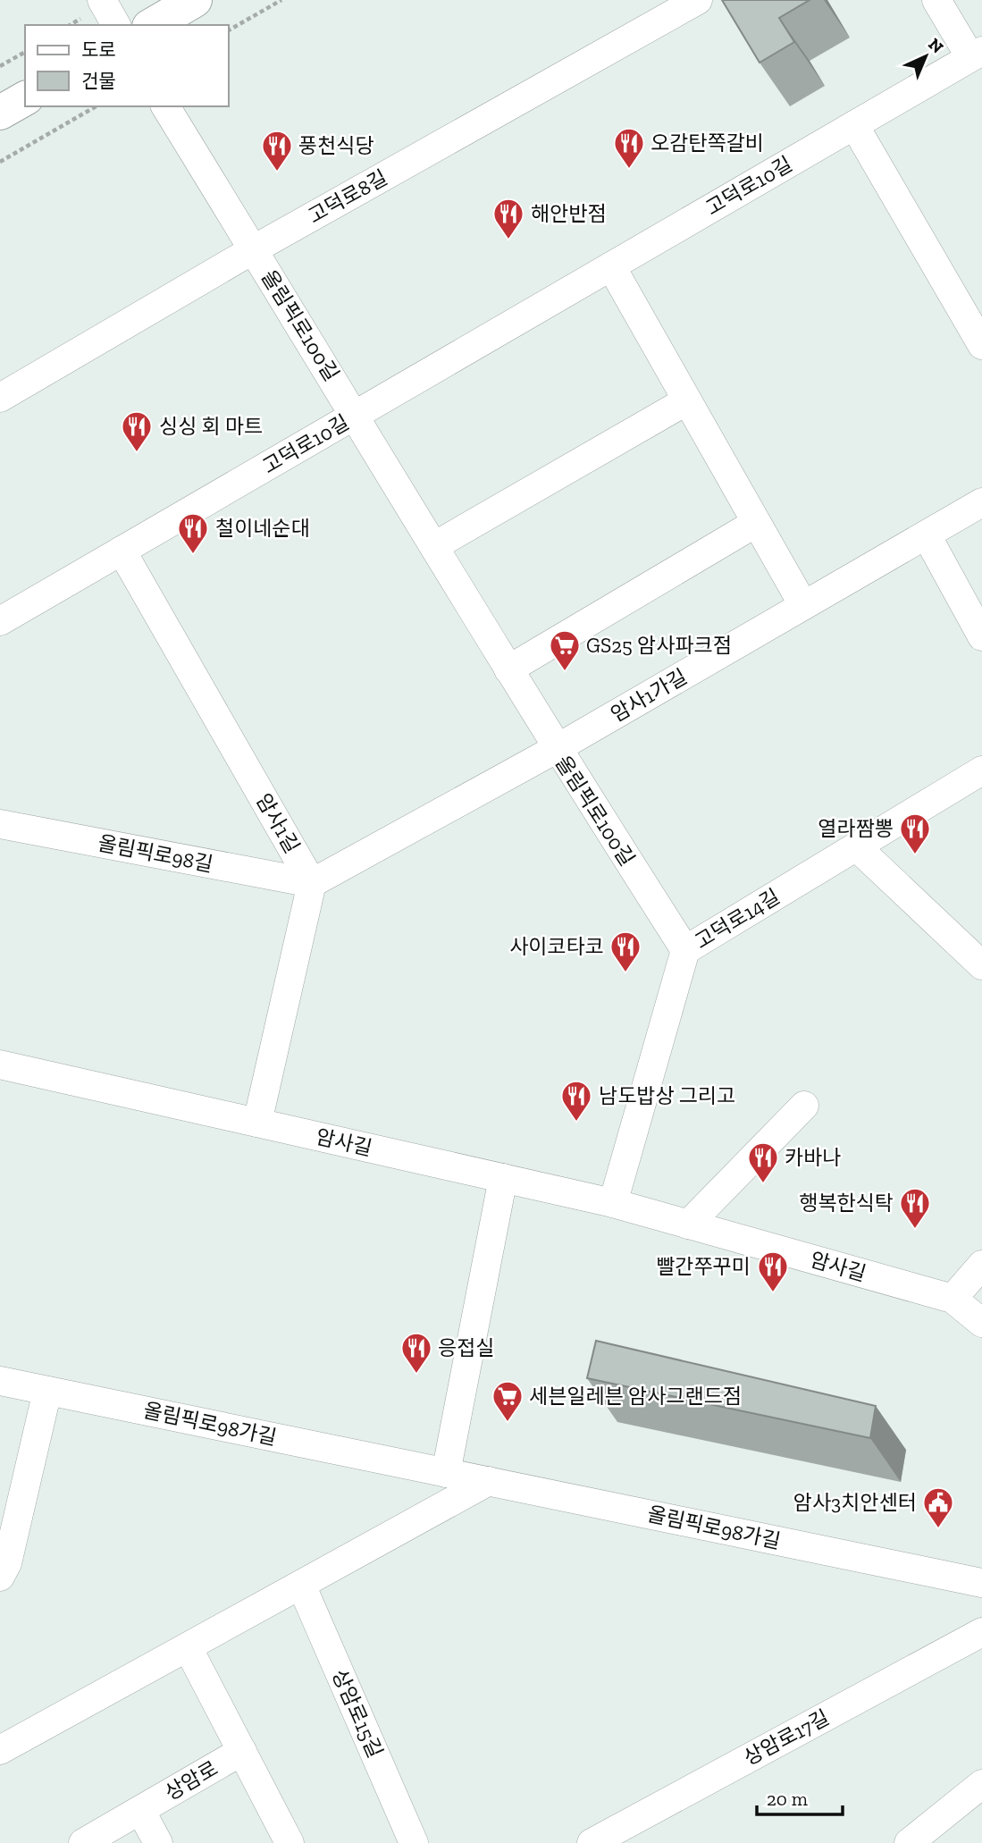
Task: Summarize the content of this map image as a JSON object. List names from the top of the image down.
{
  "streets": {
    "street": [
      "고덕로10길",
      "고덕로8길",
      "올림픽로100길",
      "암사1가길",
      "암사1길",
      "올림픽로98길",
      "고덕로14길",
      "암사길",
      "올림픽로98가길",
      "상암로15길",
      "상암로17길",
      "상암로"
    ]
  },
  "crossings": [
    ["고덕로10길", "올림픽로100길"],
    ["고덕로10길", "암사1길"],
    ["고덕로8길", "올림픽로100길"],
    ["올림픽로100길", "암사1가길"],
    ["올림픽로100길", "고덕로14길"],
    ["암사1가길", "암사1길"],
    ["암사1가길", "올림픽로98길"],
    ["암사1길", "올림픽로98길"],
    ["고덕로14길", "암사길"]
  ],
  "places": {
    "restaurant": [
      "오감탄쪽갈비",
      "풍천식당",
      "해안반점",
      "싱싱 회 마트",
      "철이네순대",
      "열라짬뽕",
      "사이코타코",
      "남도밥상 그리고",
      "카바나",
      "행복한식탁",
      "빨간쭈꾸미",
      "응접실"
    ],
    "supermarket": ["GS25 암사파크점", "세븐일레븐 암사그랜드점"],
    "public building": ["암사3치안센터"]
  },
  "legend": ["도로", "건물"],
  "scale_bar": "20 m",
  "north": "top right"
}
